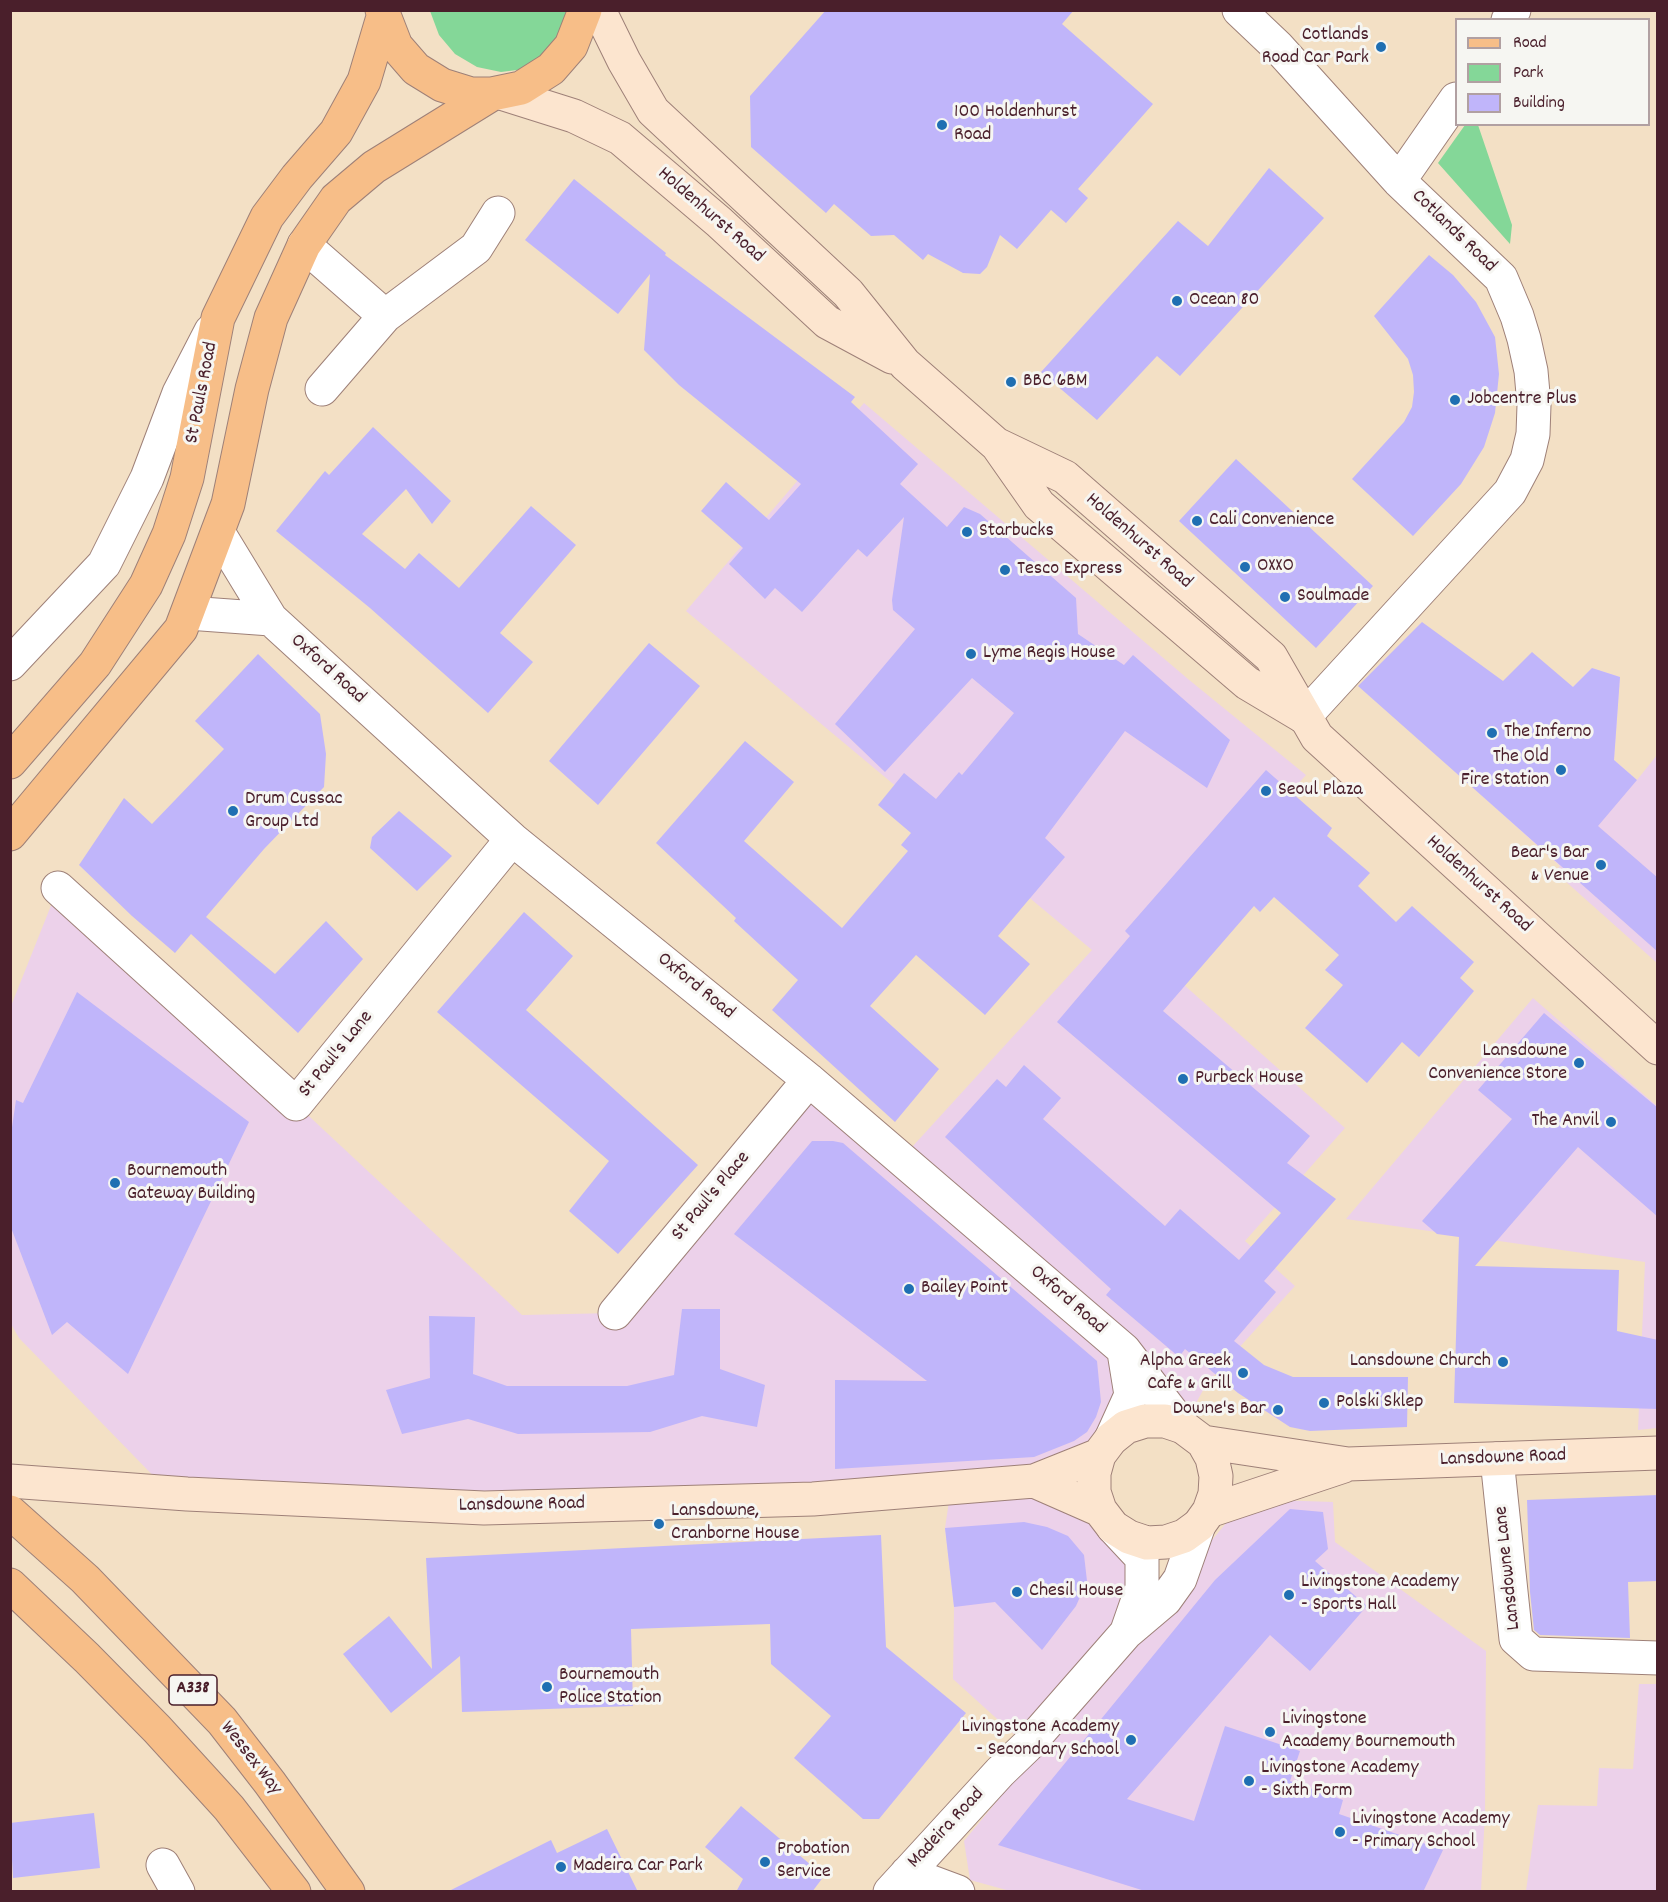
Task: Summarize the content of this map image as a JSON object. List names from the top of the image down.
{
  "streets": {
    "main road": [
      "Holdenhurst Road",
      "St Pauls Road",
      "Lansdowne Road",
      "A338",
      "Wessex Way"
    ],
    "street": [
      "Cotlands Road",
      "Oxford Road",
      "St Paul's Lane",
      "St Paul's Place",
      "Lansdowne Lane",
      "Madeira Road"
    ]
  },
  "crossings": [
    ["Holdenhurst Road", "Cotlands Road"],
    ["Oxford Road", "St Paul's Lane"],
    ["Oxford Road", "St Paul's Place"],
    ["Oxford Road", "Lansdowne Road"],
    ["Oxford Road", "Madeira Road"],
    ["Lansdowne Road", "Lansdowne Lane"],
    ["Lansdowne Road", "Madeira Road"]
  ],
  "places": [
    "Cotlands Road Car Park",
    "100 Holdenhurst Road",
    "Ocean 80",
    "BBC 6BM",
    "Jobcentre Plus",
    "Cali Convenience",
    "Starbucks",
    "OXXO",
    "Tesco Express",
    "Soulmade",
    "Lyme Regis House",
    "The Inferno",
    "The Old Fire Station",
    "Seoul Plaza",
    "Drum Cussac Group Ltd",
    "Bear's Bar & Venue",
    "Lansdowne Convenience Store",
    "Purbeck House",
    "The Anvil",
    "Bournemouth Gateway Building",
    "Bailey Point",
    "Lansdowne Church",
    "Alpha Greek Cafe & Grill",
    "Polski Sklep",
    "Downe's Bar",
    "Lansdowne, Cranborne House",
    "Chesil House",
    "Livingstone Academy - Sports Hall",
    "Bournemouth Police Station",
    "Livingstone Academy Bournemouth",
    "Livingstone Academy - Secondary School",
    "Livingstone Academy - Sixth Form",
    "Livingstone Academy - Primary School",
    "Probation Service",
    "Madeira Car Park"
  ],
  "legend": ["Road", "Park", "Building"]
}
